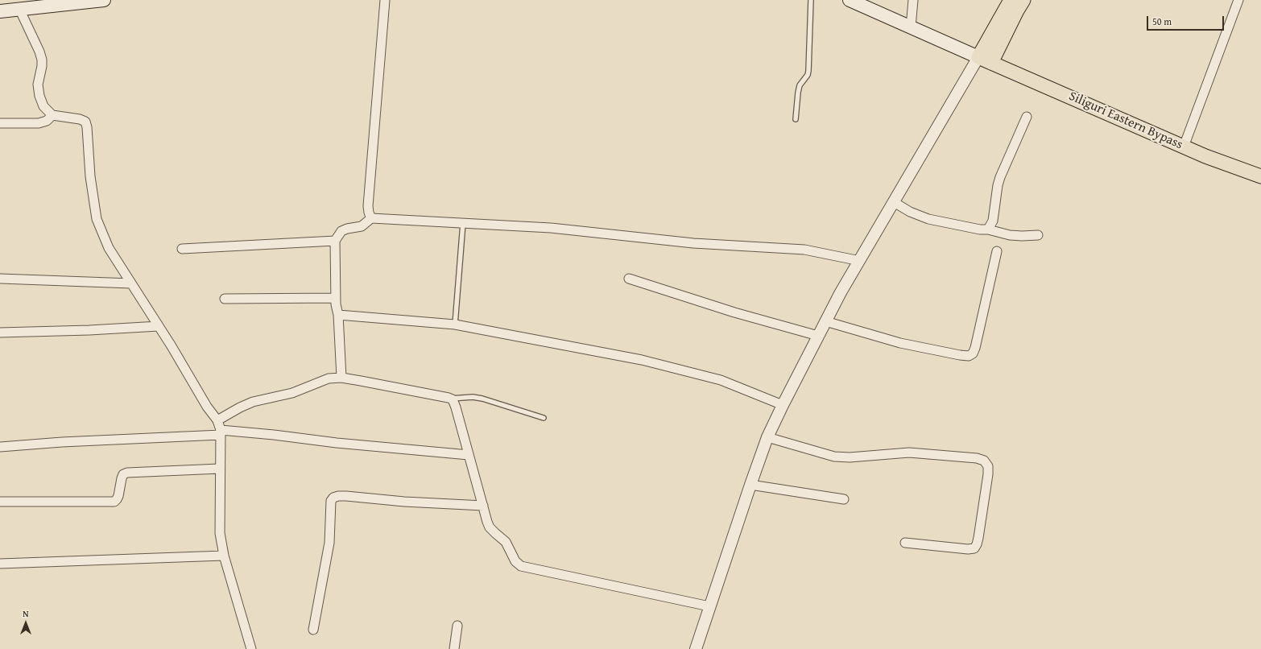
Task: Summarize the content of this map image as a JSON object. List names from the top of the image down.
{
  "streets": {
    "main road": ["Siliguri Eastern Bypass"]
  },
  "scale_bar": "50 m",
  "north": "top"
}
